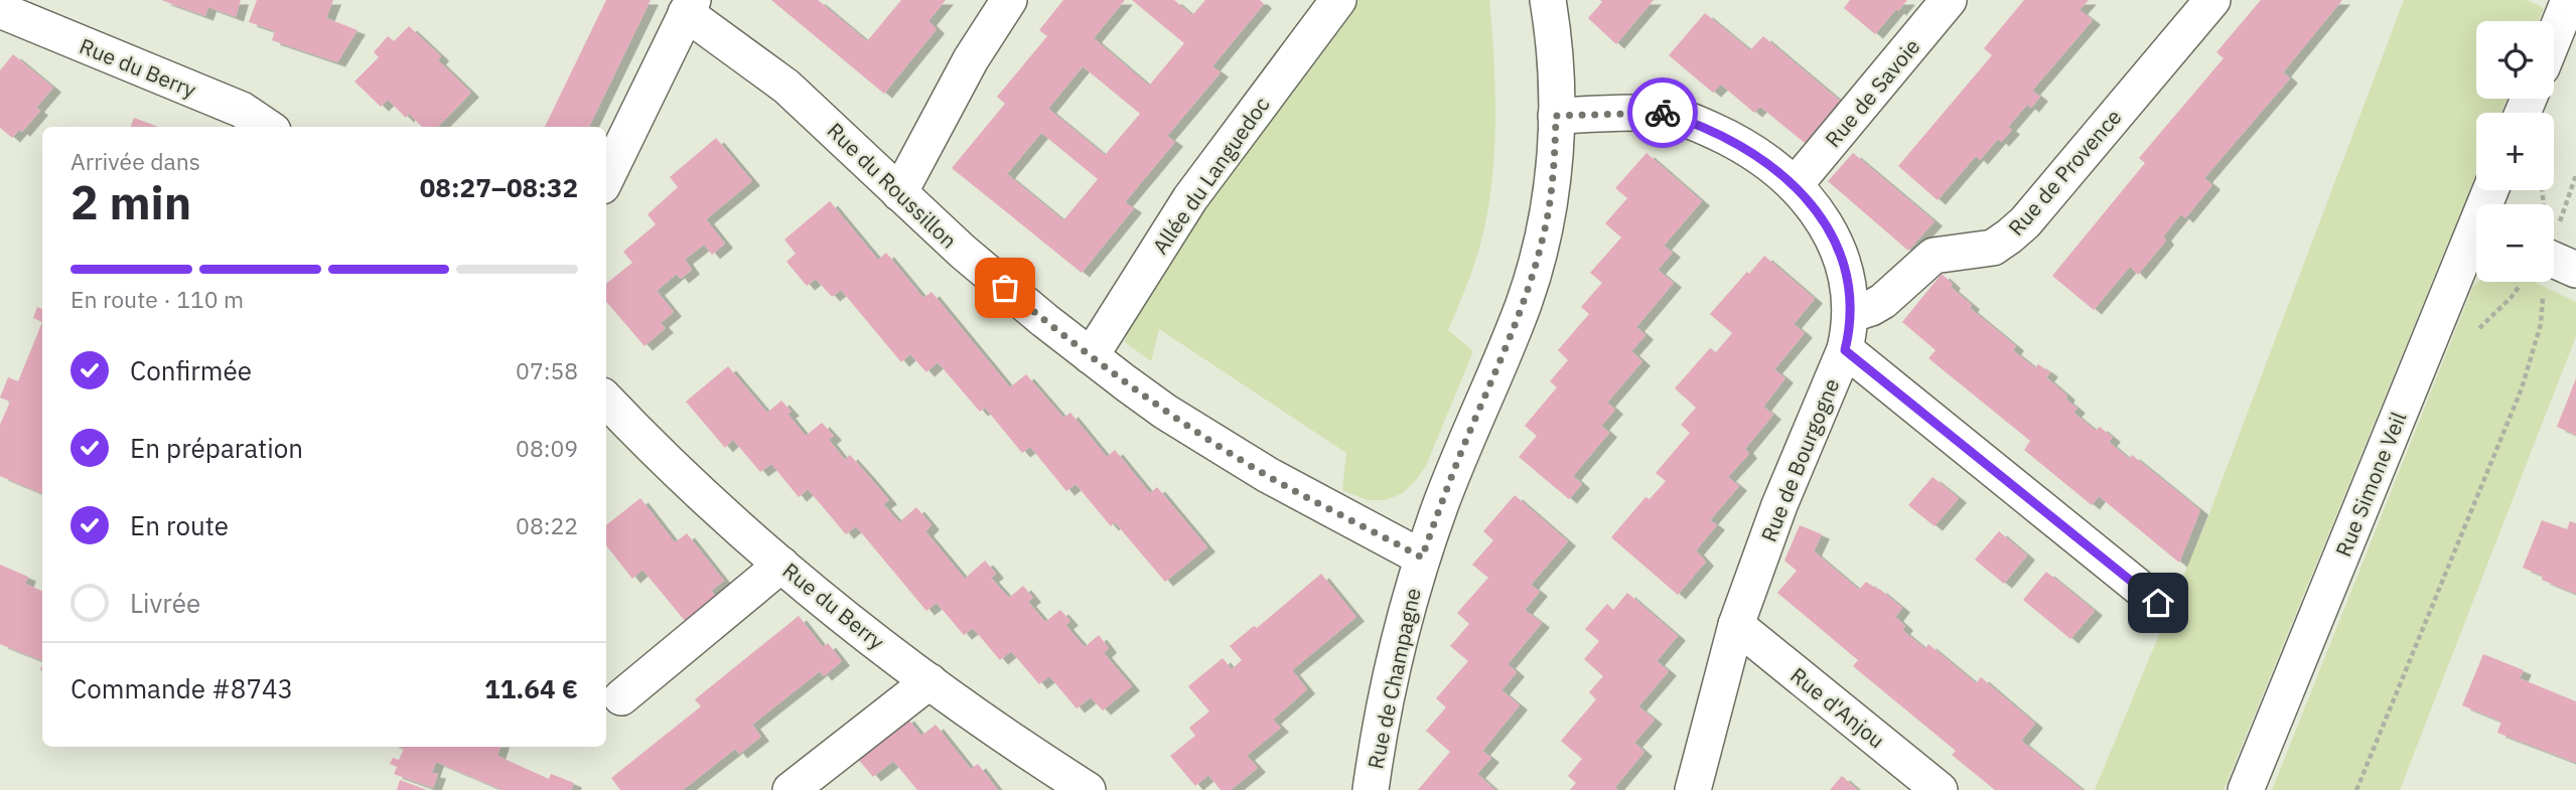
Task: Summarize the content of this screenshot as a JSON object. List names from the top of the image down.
{
  "streets": {
    "street": [
      "Rue du Berry",
      "Rue de Savoie",
      "Rue de Provence",
      "Allée du Languedoc",
      "Rue du Roussillon",
      "Rue de Bourgogne",
      "Rue Simone Veil",
      "Rue de Champagne",
      "Rue d'Anjou"
    ]
  },
  "crossings": [
    ["Rue de Savoie", "Rue de Bourgogne"],
    ["Rue de Provence", "Rue de Bourgogne"],
    ["Allée du Languedoc", "Rue du Roussillon"],
    ["Rue du Roussillon", "Rue de Champagne"],
    ["Rue de Bourgogne", "Rue de Champagne"],
    ["Rue de Bourgogne", "Rue d'Anjou"]
  ],
  "page": {
    "map_buttons": ["+", "−"],
    "heading": ["2 min", "Arrivée dans", "08:27–08:32"],
    "panel": ["Commande #8743", "11.64 €"],
    "bar": "En route · 110 m",
    "list": [
      ["Confirmée", "07:58"],
      ["En préparation", "08:09"],
      ["En route", "08:22"],
      "Livrée"
    ]
  }
}
